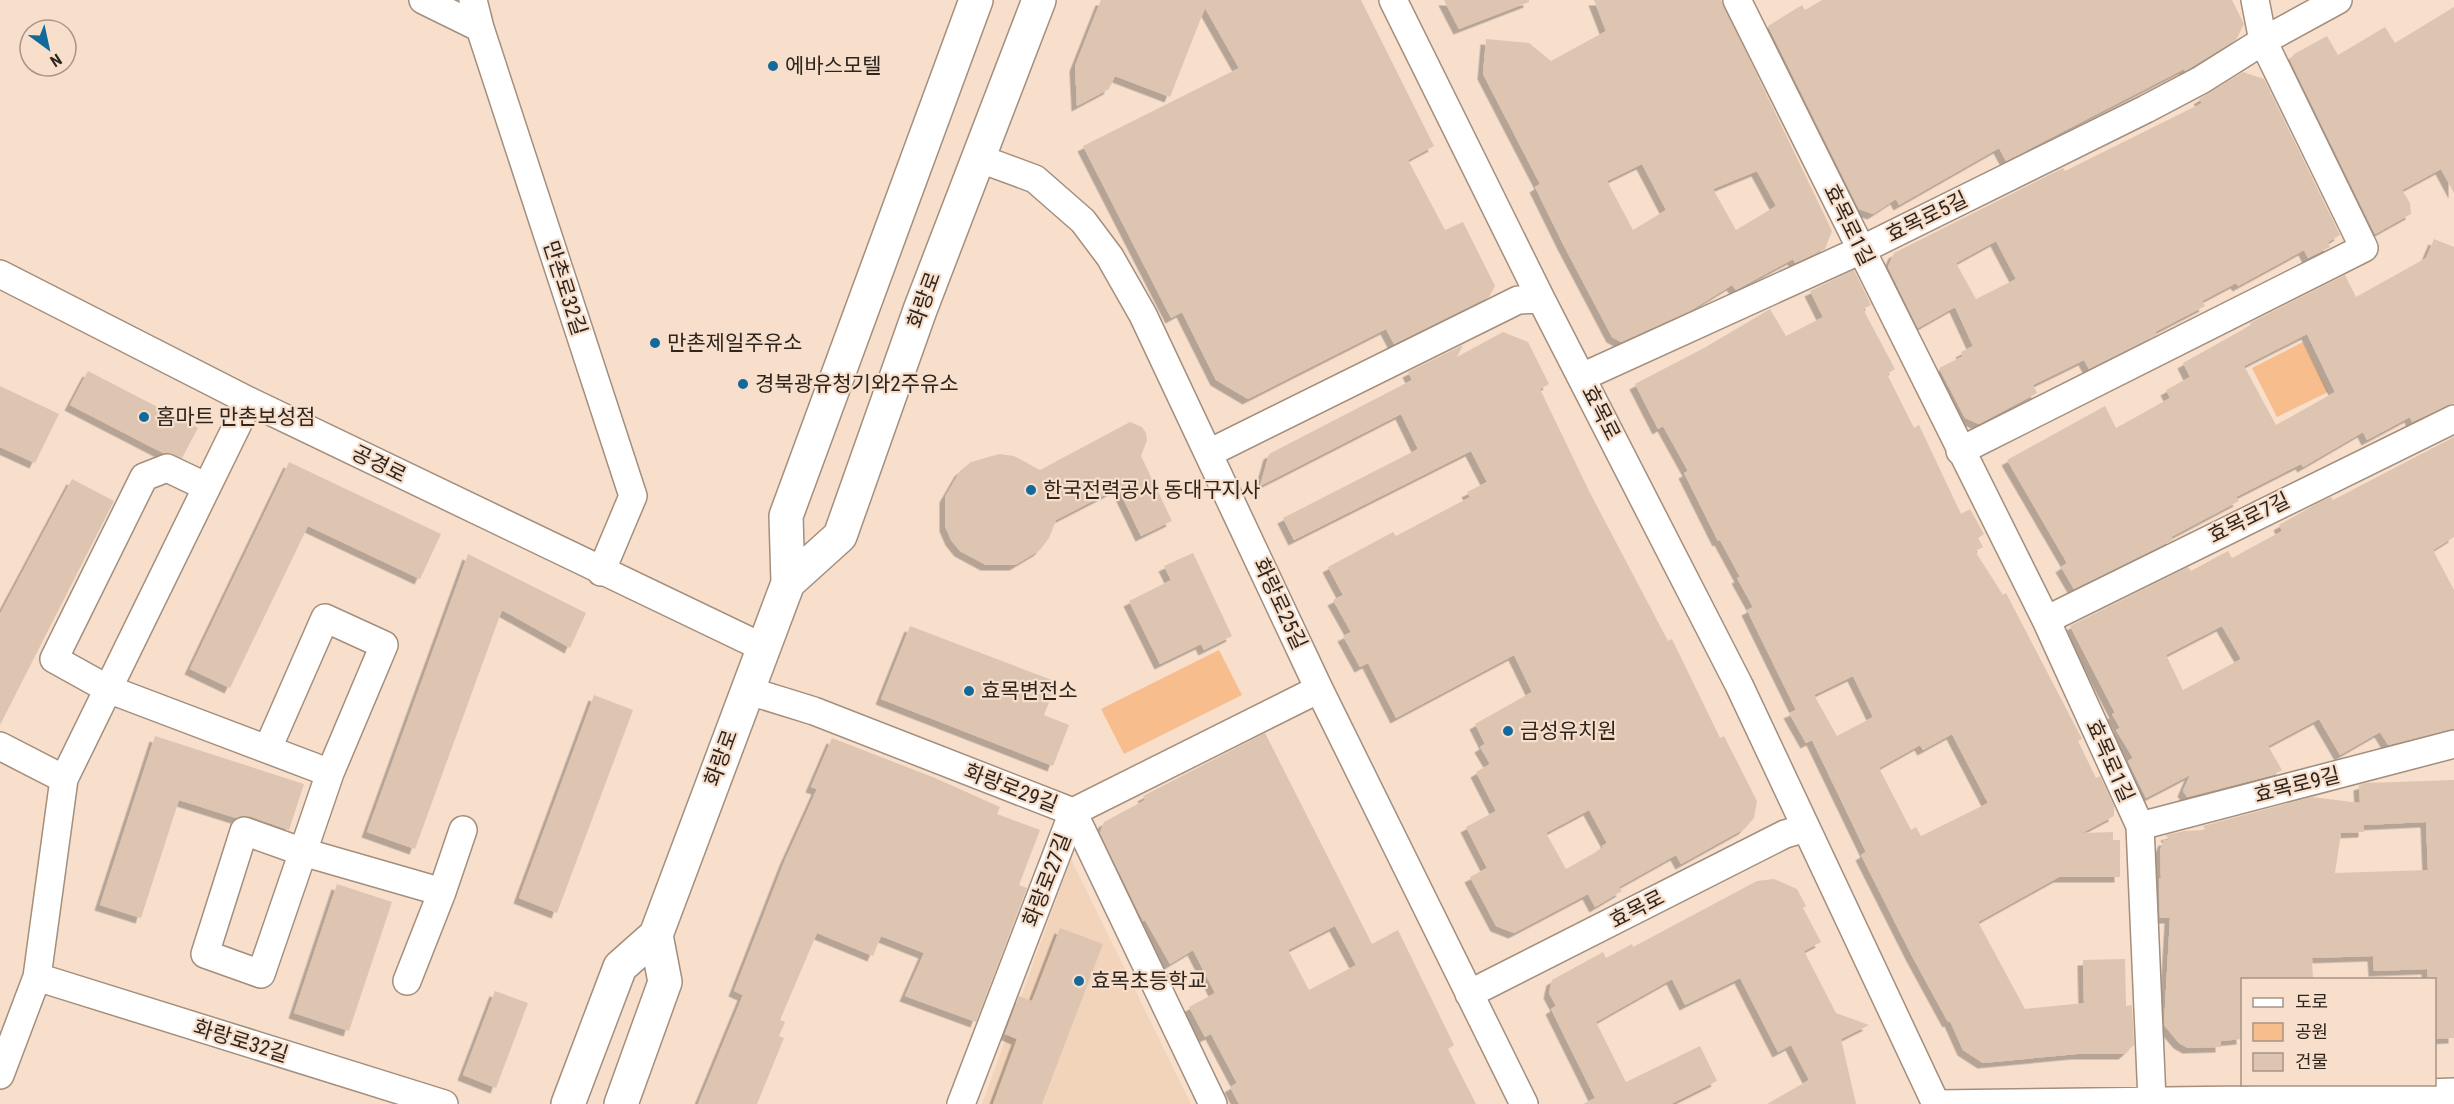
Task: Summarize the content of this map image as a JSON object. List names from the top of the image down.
{
  "streets": {
    "main road": ["화랑로"],
    "street": [
      "효목로5길",
      "효목로1길",
      "만촌로32길",
      "효목로",
      "공경로",
      "효목로7길",
      "화랑로25길",
      "효목로9길",
      "화랑로29길",
      "화랑로27길",
      "화랑로32길"
    ]
  },
  "crossings": [
    ["효목로5길", "효목로1길"],
    ["효목로5길", "효목로"],
    ["효목로1길", "효목로7길"],
    ["효목로1길", "효목로9길"],
    ["만촌로32길", "공경로"],
    ["화랑로", "공경로"],
    ["화랑로", "화랑로25길"],
    ["화랑로", "화랑로29길"],
    ["효목로", "화랑로25길"],
    ["화랑로25길", "화랑로27길"],
    ["화랑로29길", "화랑로27길"]
  ],
  "places": [
    "에바스모텔",
    "만촌제일주유소",
    "경북광유청기와2주유소",
    "홈마트 만촌보성점",
    "한국전력공사 동대구지사",
    "효목변전소",
    "금성유치원",
    "효목초등학교"
  ],
  "legend": ["도로", "공원", "건물"],
  "north": "bottom right"
}
